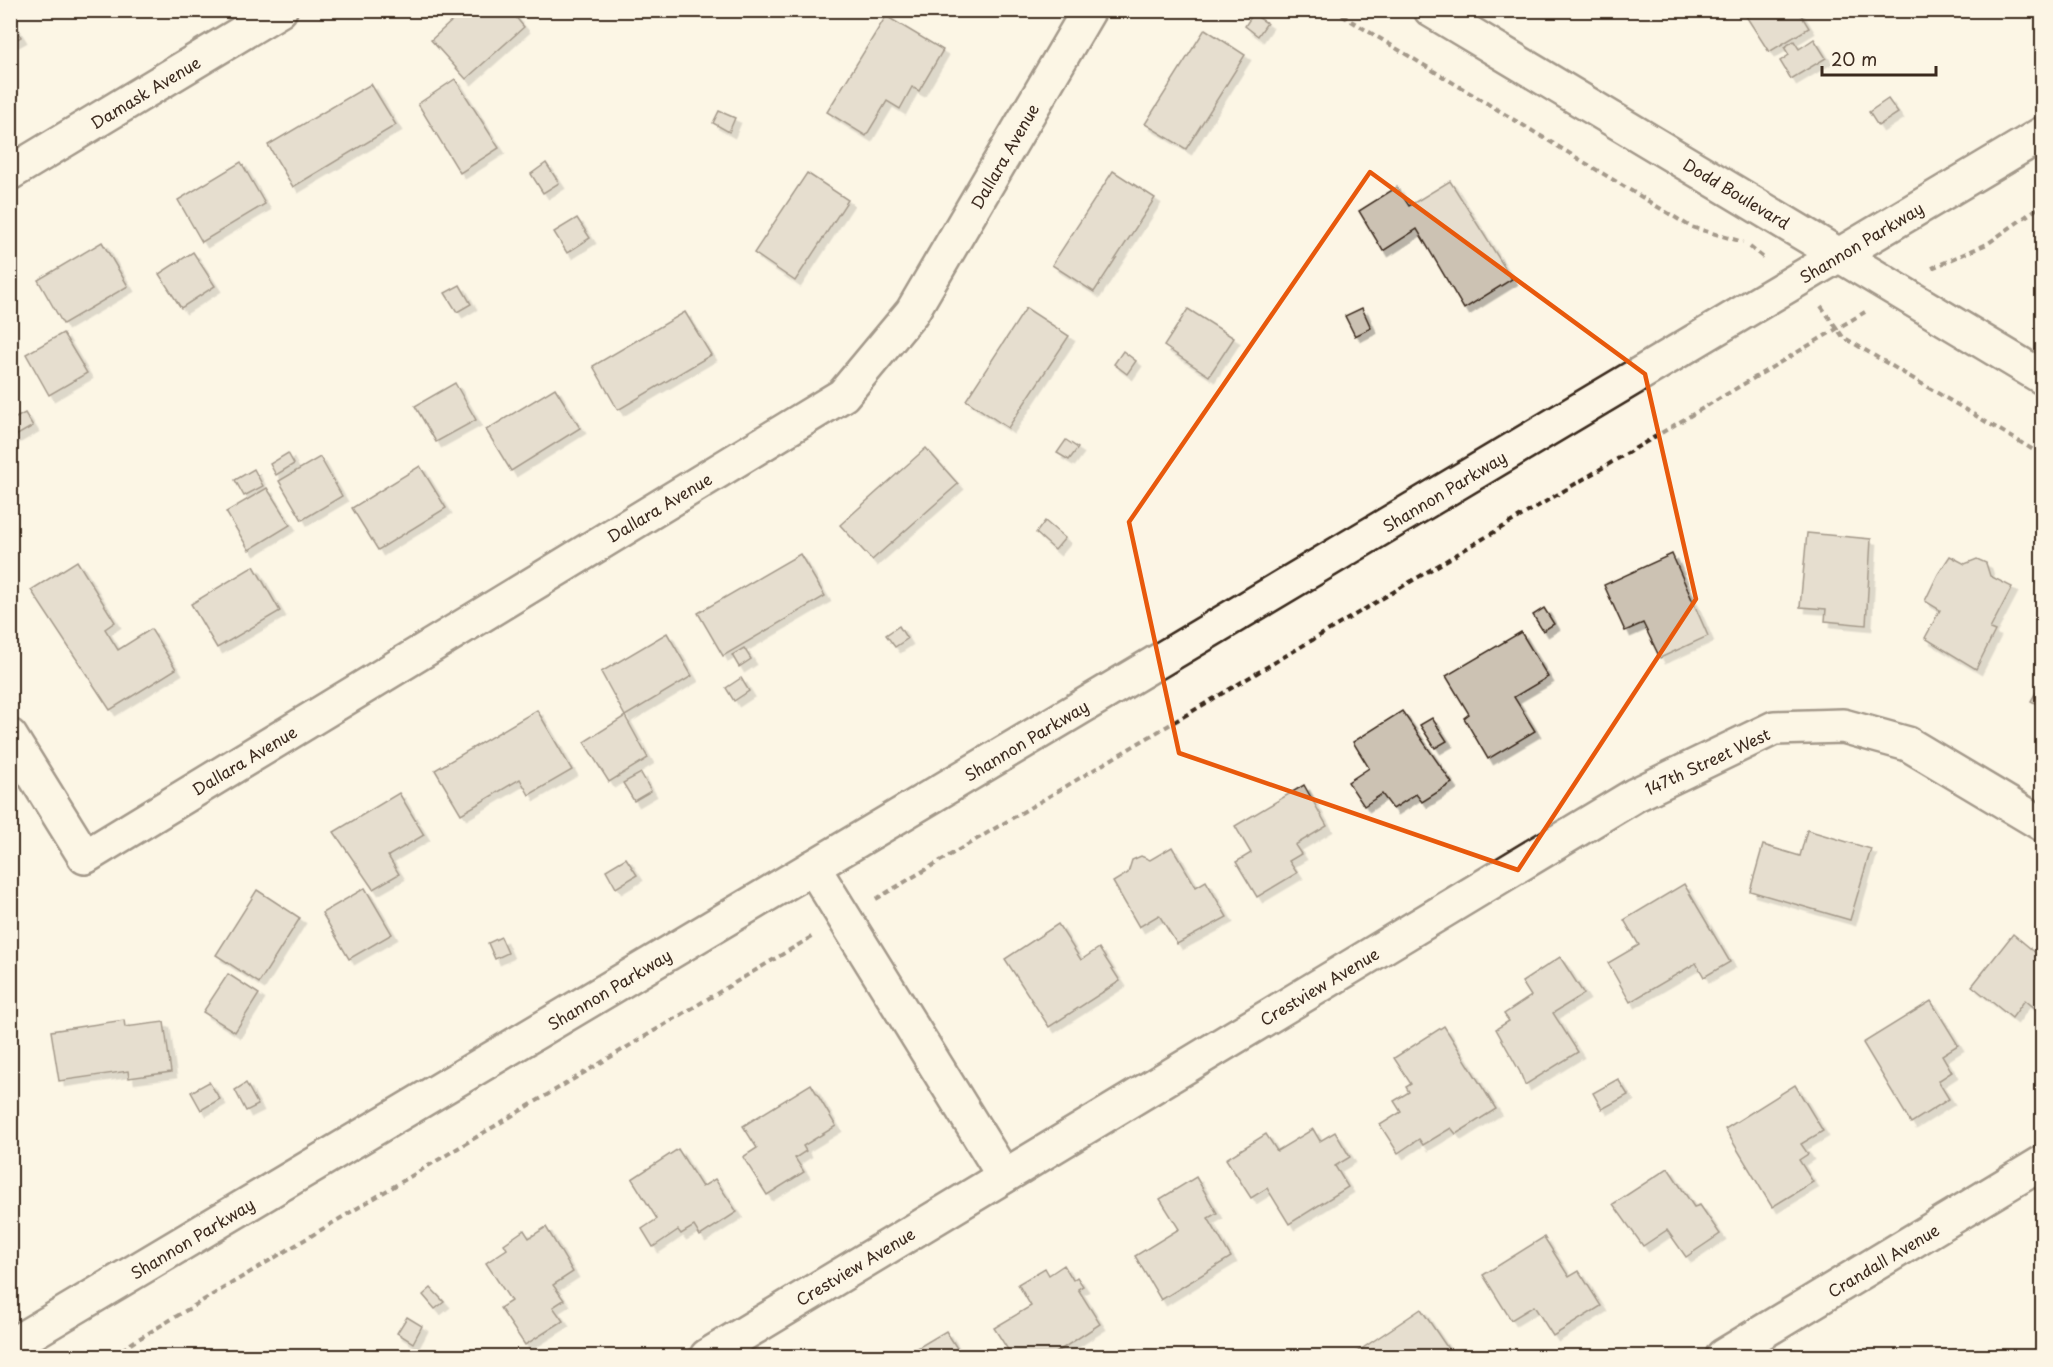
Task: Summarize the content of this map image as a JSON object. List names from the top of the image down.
{
  "streets": {
    "street": [
      "Damask Avenue",
      "Dallara Avenue",
      "Dodd Boulevard",
      "Shannon Parkway",
      "147th Street West",
      "Crestview Avenue",
      "Crandall Avenue"
    ]
  },
  "crossings": [
    ["Dodd Boulevard", "Shannon Parkway"],
    ["147th Street West", "Crestview Avenue"]
  ],
  "scale_bar": "20 m"
}
